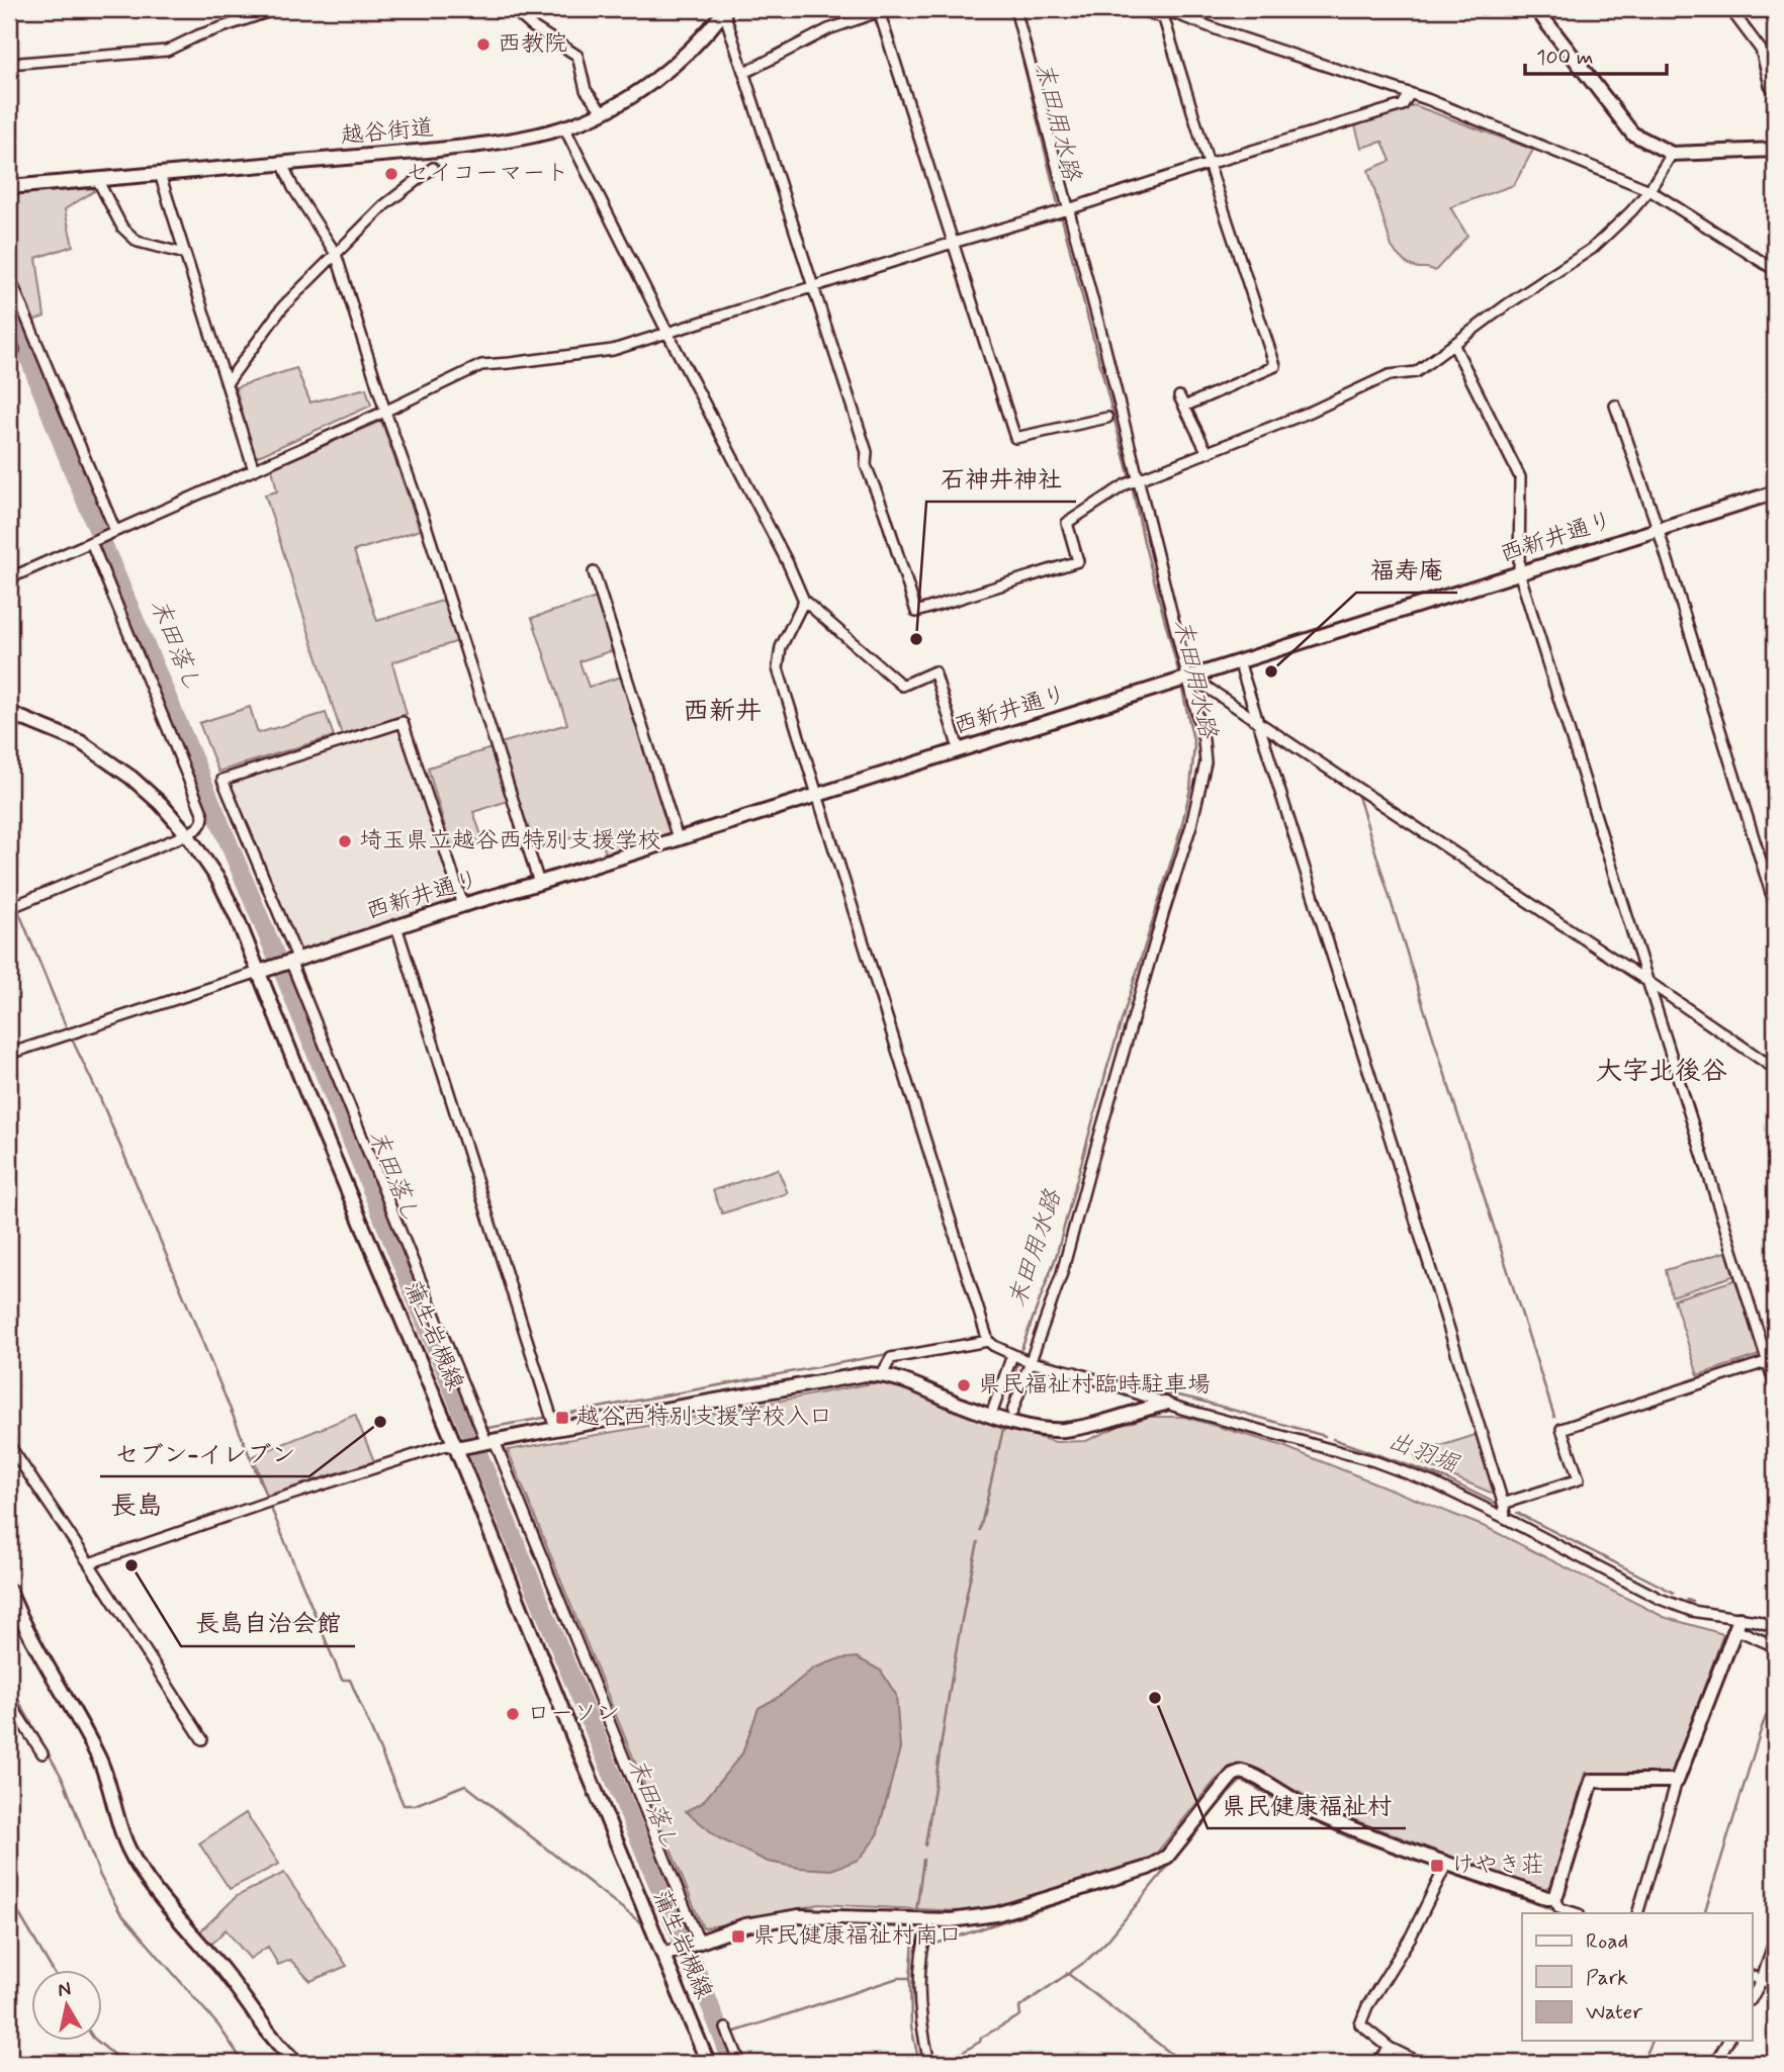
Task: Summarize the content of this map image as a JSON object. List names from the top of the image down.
{
  "streets": {
    "street": ["越谷街道", "西新井通り", "蒲生岩槻線"]
  },
  "crossings": [
    ["西新井通り", "蒲生岩槻線"]
  ],
  "districts": ["西新井", "大字北後谷", "長島"],
  "water": ["末田用水路", "末田落し", "出羽堀"],
  "places": {
    "other": [
      "西教院",
      "セイコーマート",
      "石神井神社",
      "福寿庵",
      "埼玉県立越谷西特別支援学校",
      "県民福祉村臨時駐車場",
      "セブン-イレブン",
      "長島自治会館",
      "県民健康福祉村",
      "ローソン"
    ],
    "transit": ["越谷西特別支援学校入口", "けやき荘", "県民健康福祉村南口"]
  },
  "legend": ["Road", "Park", "Water"],
  "scale_bar": "100 m",
  "north": "top"
}
